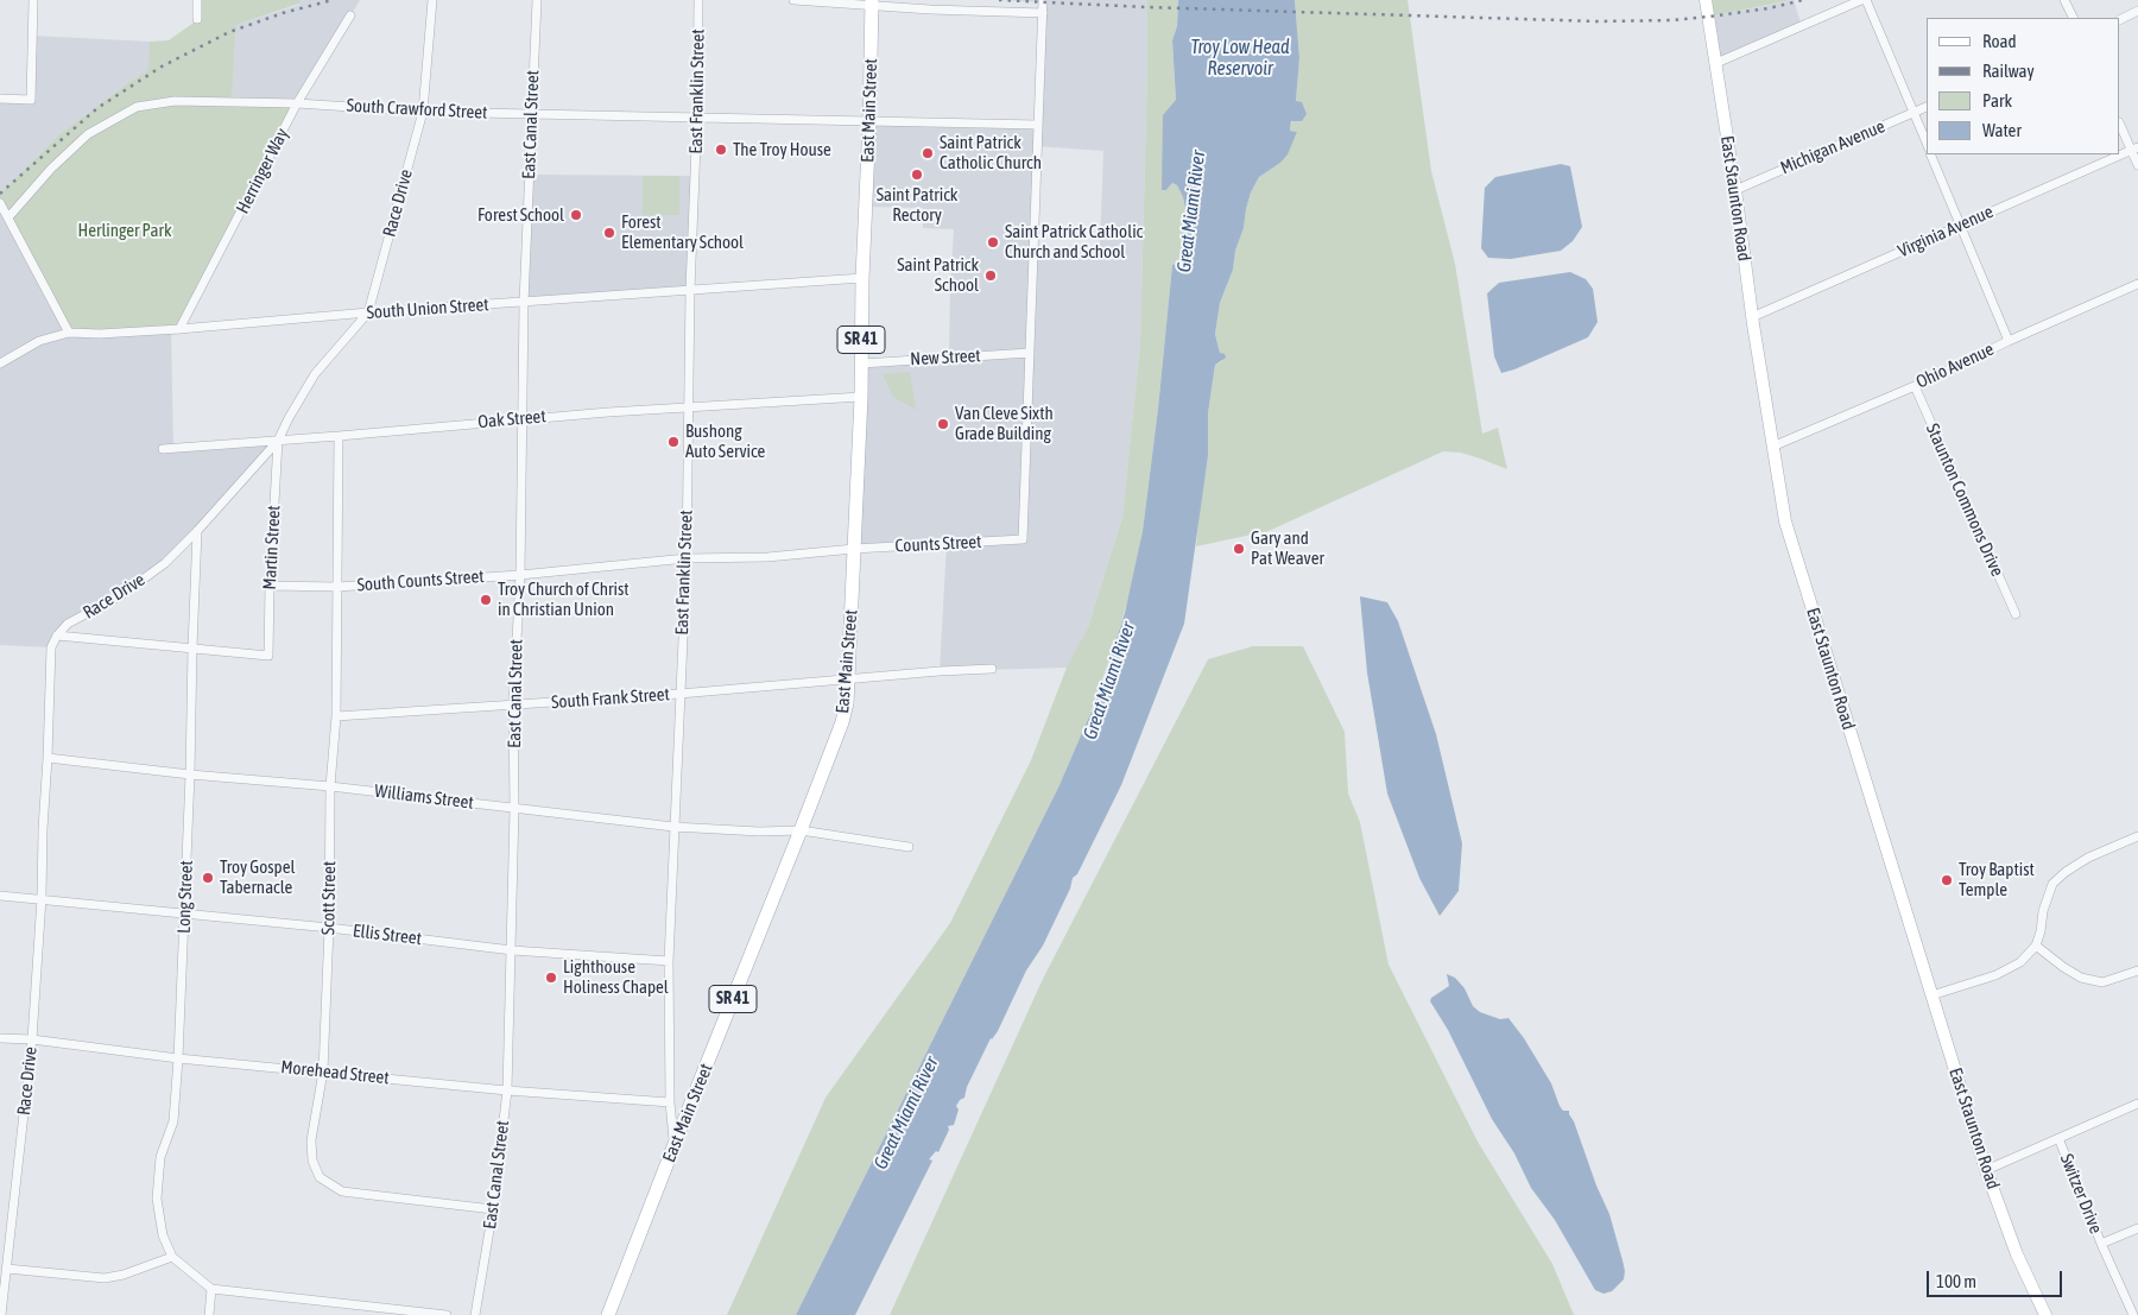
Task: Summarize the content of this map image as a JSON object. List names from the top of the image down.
{
  "streets": {
    "main road": ["East Main Street", "East Staunton Road", "SR 41"],
    "street": [
      "East Franklin Street",
      "South Crawford Street",
      "East Canal Street",
      "Michigan Avenue",
      "Herringer Way",
      "Race Drive",
      "Virginia Avenue",
      "South Union Street",
      "New Street",
      "Ohio Avenue",
      "Oak Street",
      "Staunton Commons Drive",
      "Counts Street",
      "Martin Street",
      "South Counts Street",
      "South Frank Street",
      "Williams Street",
      "Long Street",
      "Scott Street",
      "Ellis Street",
      "Morehead Street",
      "Switzer Drive"
    ]
  },
  "crossings": [
    ["East Franklin Street", "South Crawford Street"],
    ["East Franklin Street", "East Main Street"],
    ["East Franklin Street", "South Union Street"],
    ["East Franklin Street", "Oak Street"],
    ["East Franklin Street", "South Counts Street"],
    ["East Franklin Street", "South Frank Street"],
    ["East Franklin Street", "Williams Street"],
    ["East Franklin Street", "Ellis Street"],
    ["East Franklin Street", "Morehead Street"],
    ["South Crawford Street", "East Main Street"],
    ["South Crawford Street", "East Canal Street"],
    ["South Crawford Street", "Herringer Way"],
    ["South Crawford Street", "Race Drive"],
    ["East Main Street", "South Union Street"],
    ["East Main Street", "New Street"],
    ["East Main Street", "Oak Street"],
    ["East Main Street", "Counts Street"],
    ["East Main Street", "South Counts Street"],
    ["East Main Street", "South Frank Street"],
    ["East Main Street", "Williams Street"],
    ["East Canal Street", "South Union Street"],
    ["East Canal Street", "Oak Street"],
    ["East Canal Street", "South Counts Street"],
    ["East Canal Street", "South Frank Street"],
    ["East Canal Street", "Williams Street"],
    ["East Canal Street", "Scott Street"],
    ["East Canal Street", "Ellis Street"],
    ["East Canal Street", "Morehead Street"],
    ["Michigan Avenue", "East Staunton Road"],
    ["Herringer Way", "South Union Street"],
    ["East Staunton Road", "Virginia Avenue"],
    ["East Staunton Road", "Ohio Avenue"],
    ["Race Drive", "South Union Street"],
    ["Race Drive", "Oak Street"],
    ["Race Drive", "Martin Street"],
    ["Race Drive", "Williams Street"],
    ["Race Drive", "Long Street"],
    ["Race Drive", "Ellis Street"],
    ["Race Drive", "Morehead Street"],
    ["New Street", "Counts Street"],
    ["Ohio Avenue", "Staunton Commons Drive"],
    ["Oak Street", "Martin Street"],
    ["Oak Street", "Scott Street"],
    ["Counts Street", "South Counts Street"],
    ["Martin Street", "South Counts Street"],
    ["Martin Street", "Long Street"],
    ["South Counts Street", "Scott Street"],
    ["South Frank Street", "Scott Street"],
    ["Williams Street", "Long Street"],
    ["Williams Street", "Scott Street"],
    ["Long Street", "Ellis Street"],
    ["Long Street", "Morehead Street"],
    ["Scott Street", "Ellis Street"],
    ["Scott Street", "Morehead Street"]
  ],
  "water": ["Troy Low Head Reservoir", "Great Miami River"],
  "parks": ["Herlinger Park"],
  "places": [
    "The Troy House",
    "Saint Patrick Catholic Church",
    "Saint Patrick Rectory",
    "Forest School",
    "Forest Elementary School",
    "Saint Patrick Catholic Church and School",
    "Saint Patrick School",
    "Van Cleve Sixth Grade Building",
    "Bushong Auto Service",
    "Gary and Pat Weaver",
    "Troy Church of Christ in Christian Union",
    "Troy Gospel Tabernacle",
    "Troy Baptist Temple",
    "Lighthouse Holiness Chapel"
  ],
  "legend": [
    "Road",
    "Railway",
    "Park",
    "Water"
  ],
  "scale_bar": "100 m"
}
